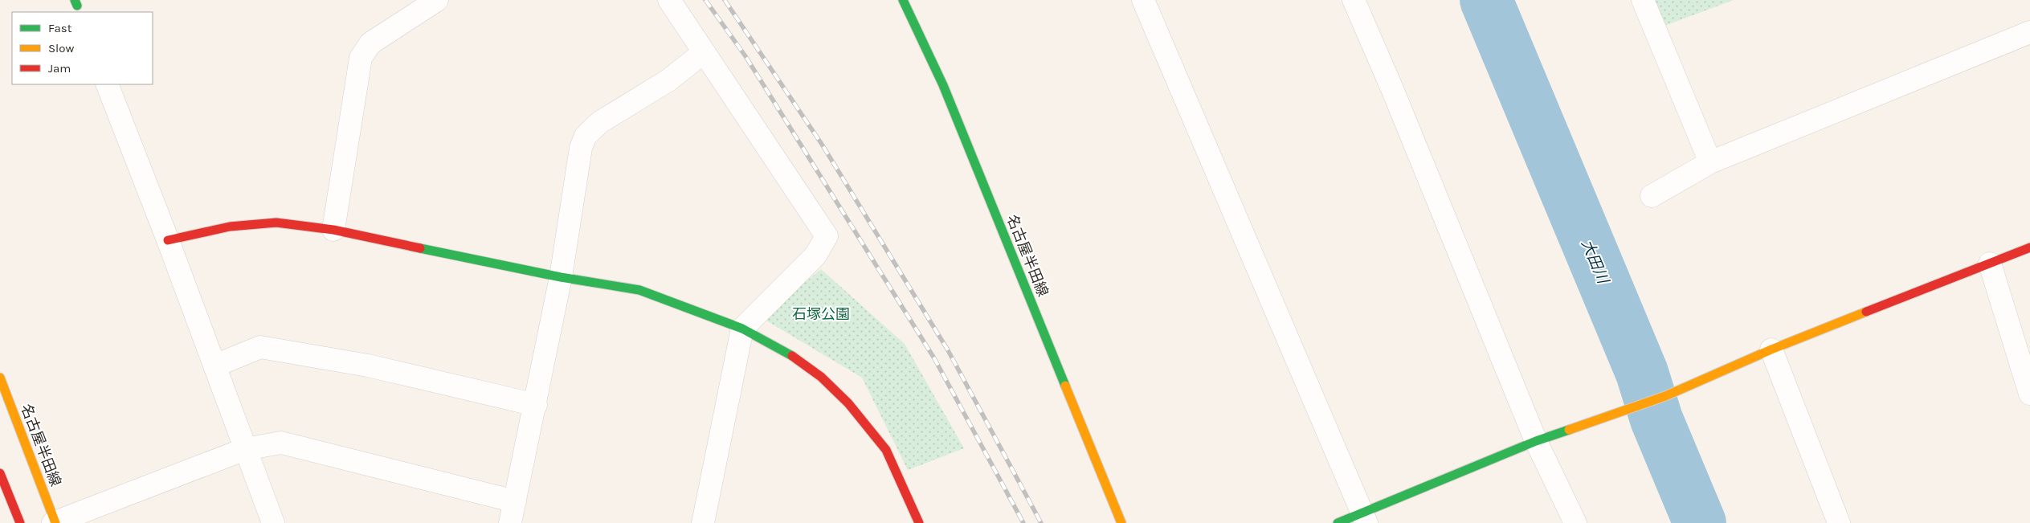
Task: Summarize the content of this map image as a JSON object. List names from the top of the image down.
{
  "streets": {
    "street": ["名古屋半田線"]
  },
  "water": ["大田川"],
  "parks": ["石塚公園"],
  "legend": ["Fast", "Slow", "Jam"]
}
